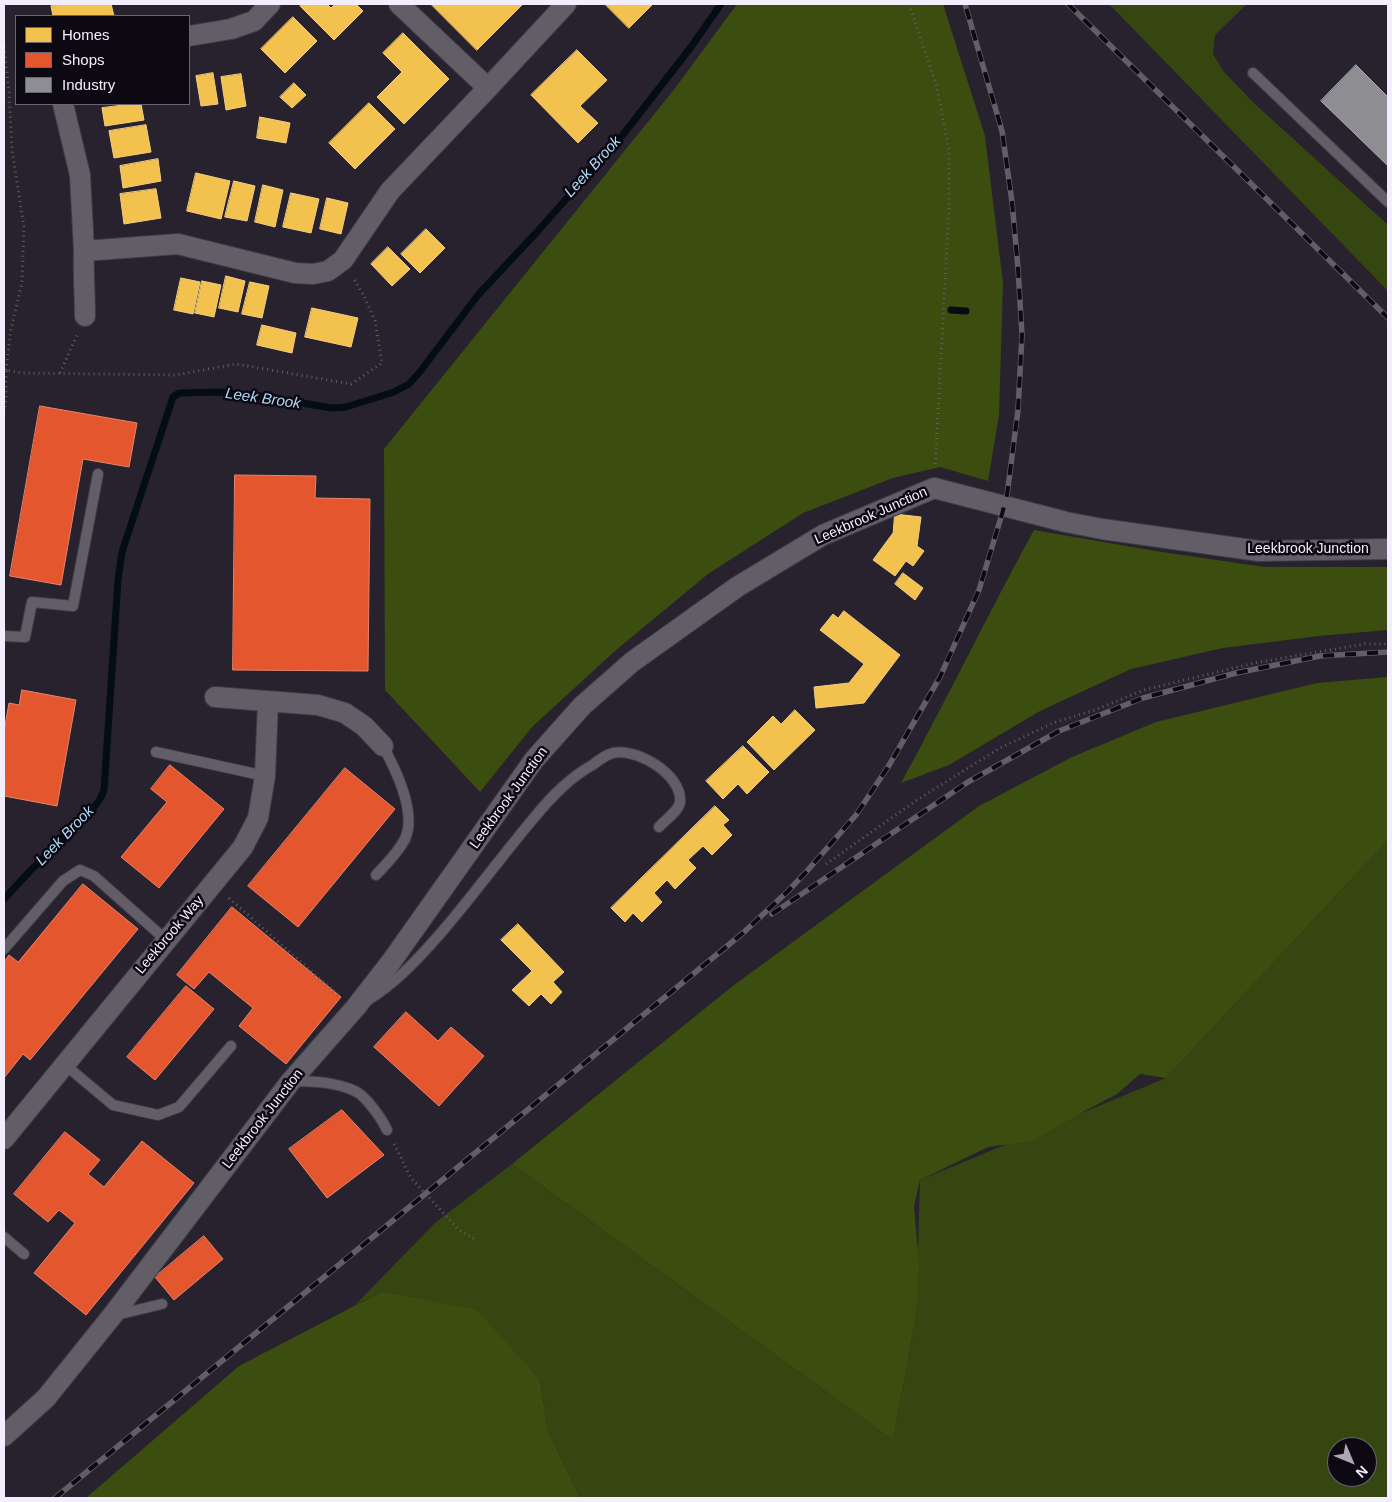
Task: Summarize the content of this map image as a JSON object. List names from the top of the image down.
{
  "streets": {
    "street": ["Leekbrook Junction", "Leekbrook Way"]
  },
  "water": ["Leek Brook"],
  "legend": ["Homes", "Shops", "Industry"],
  "north": "bottom right"
}
